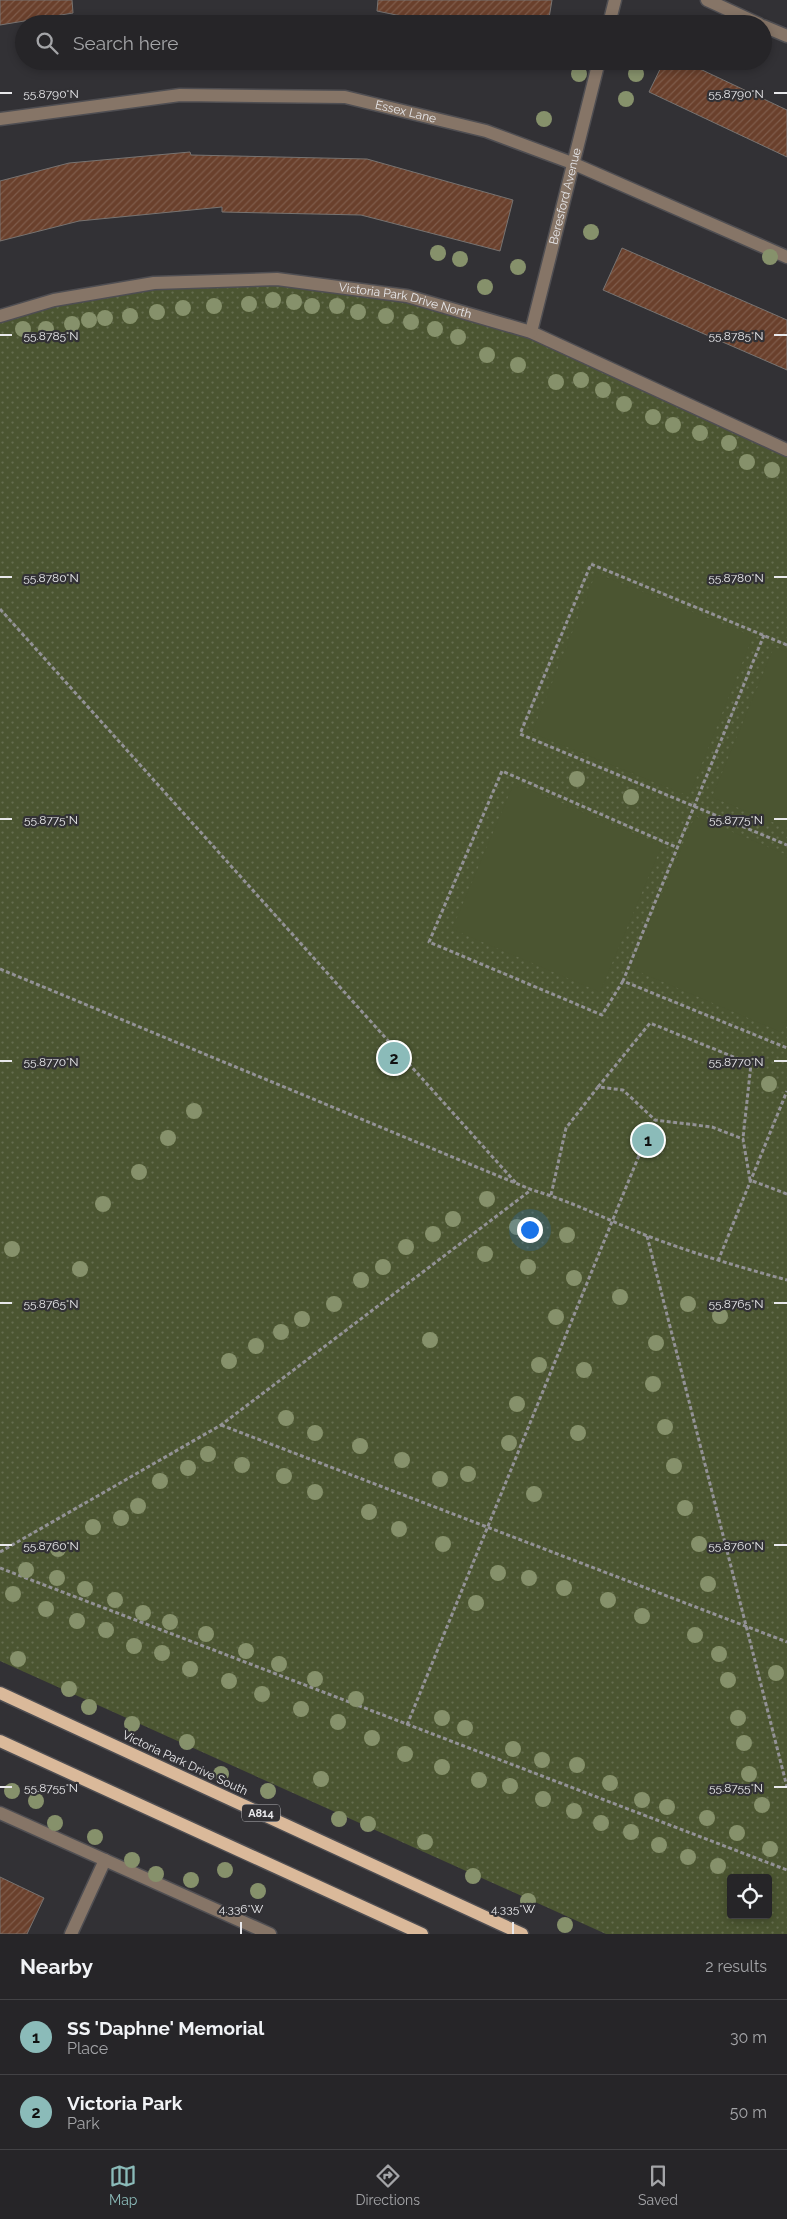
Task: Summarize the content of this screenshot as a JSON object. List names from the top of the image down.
{
  "streets": {
    "main road": ["Victoria Park Drive South", "A814"],
    "street": ["Essex Lane", "Beresford Avenue", "Victoria Park Drive North"]
  },
  "crossings": [
    ["Essex Lane", "Beresford Avenue"],
    ["Beresford Avenue", "Victoria Park Drive North"]
  ],
  "page": {
    "search": "Search here",
    "pins": ["2", "1"],
    "heading": ["Nearby", "2 results"],
    "list": [
      {
        "mark": "1",
        "name": "SS 'Daphne' Memorial",
        "note": "Place",
        "value": "30 m"
      },
      {
        "mark": "2",
        "name": "Victoria Park",
        "note": "Park",
        "value": "50 m"
      }
    ],
    "nav": ["Map", "Directions", "Saved"]
  },
  "coordinates": [
    "55.8790°N",
    "55.8785°N",
    "55.8780°N",
    "55.8775°N",
    "55.8770°N",
    "55.8765°N",
    "55.8760°N",
    "55.8755°N",
    "4.336°W",
    "4.335°W"
  ]
}
